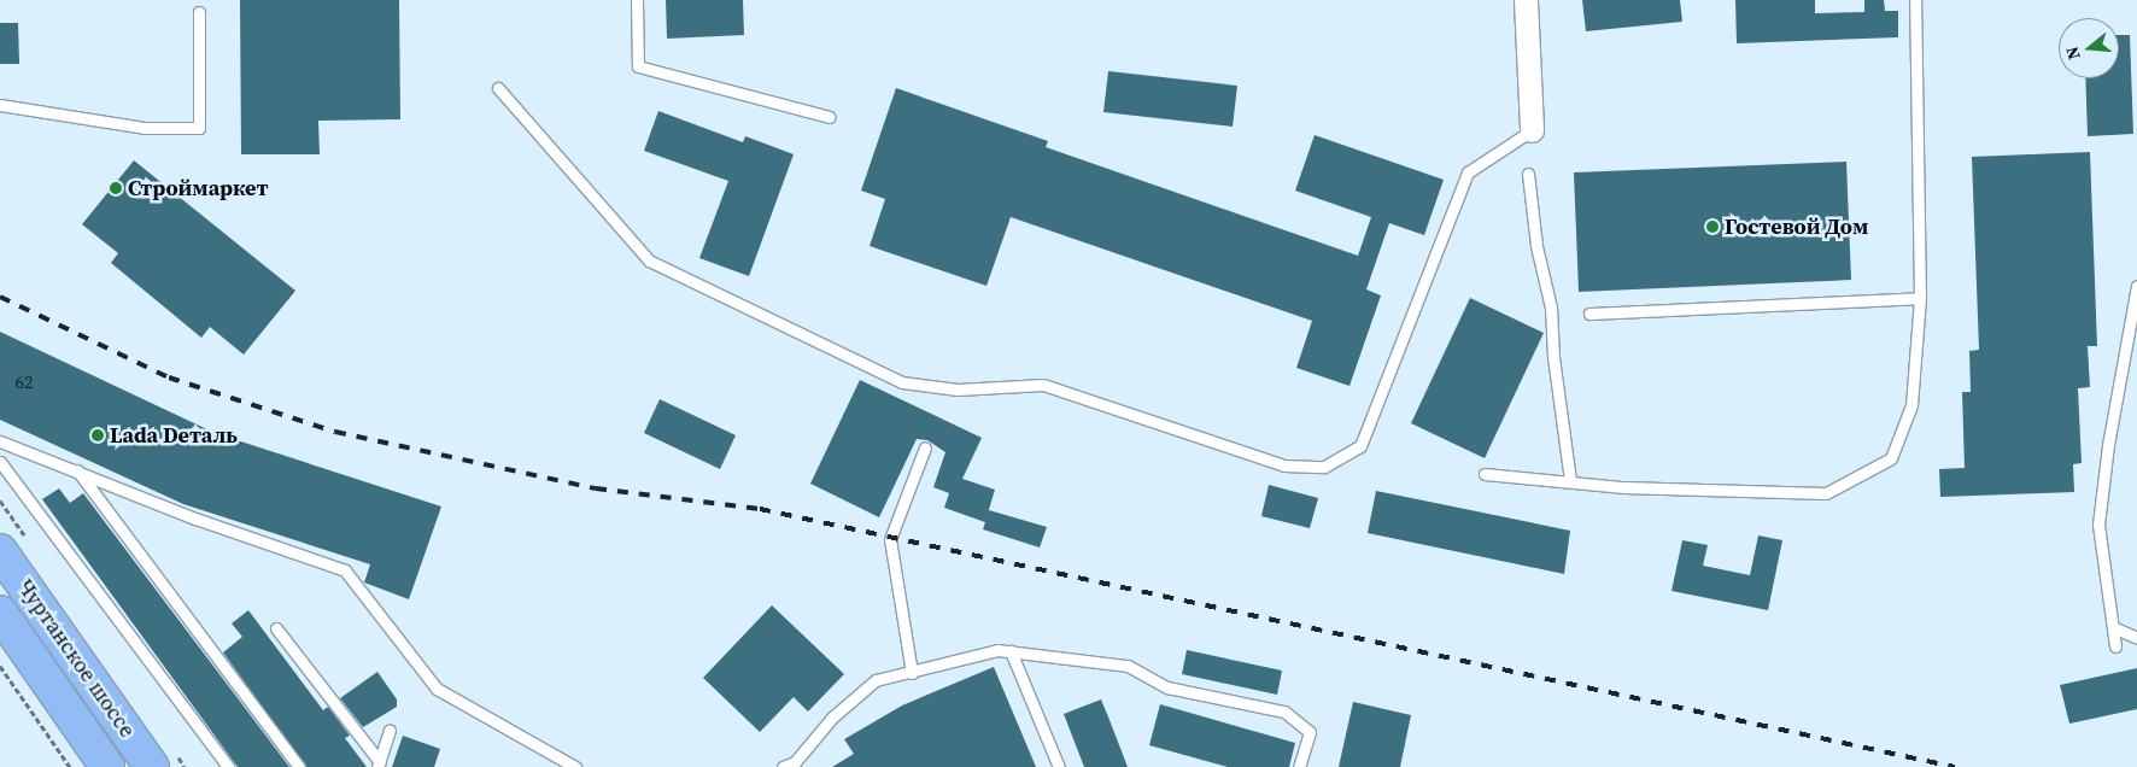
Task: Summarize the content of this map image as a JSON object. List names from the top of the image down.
{
  "streets": {
    "main road": ["Чуртанское шоссе"]
  },
  "places": ["Строймаркет", "Гостевой Дом", "Lada Dеталь"],
  "house_numbers": ["62"],
  "north": "left"
}
